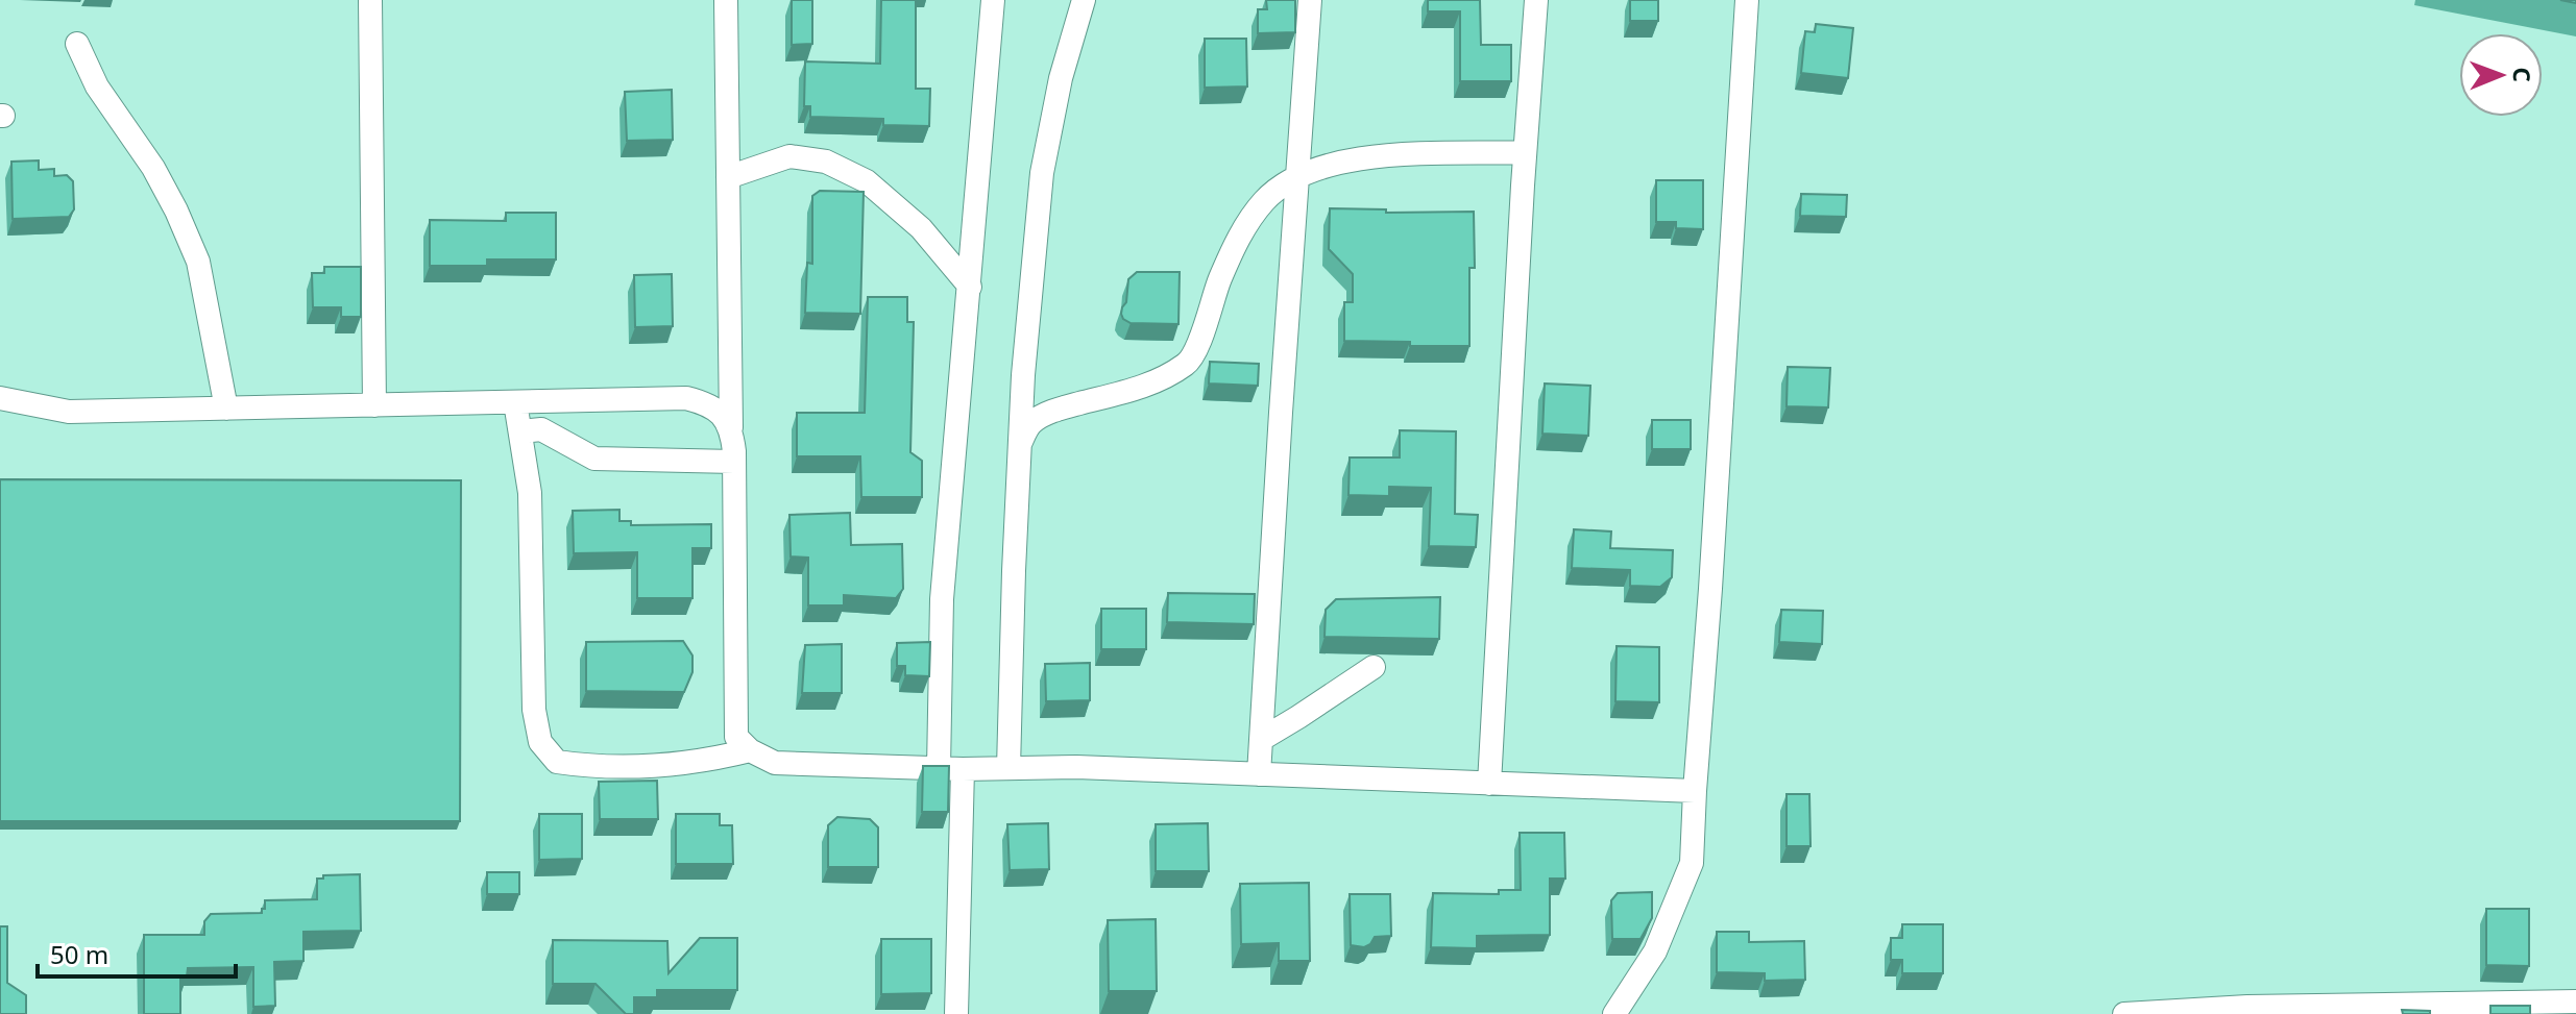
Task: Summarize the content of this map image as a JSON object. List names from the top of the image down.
{
  "scale_bar": "50 m",
  "north": "right"
}
